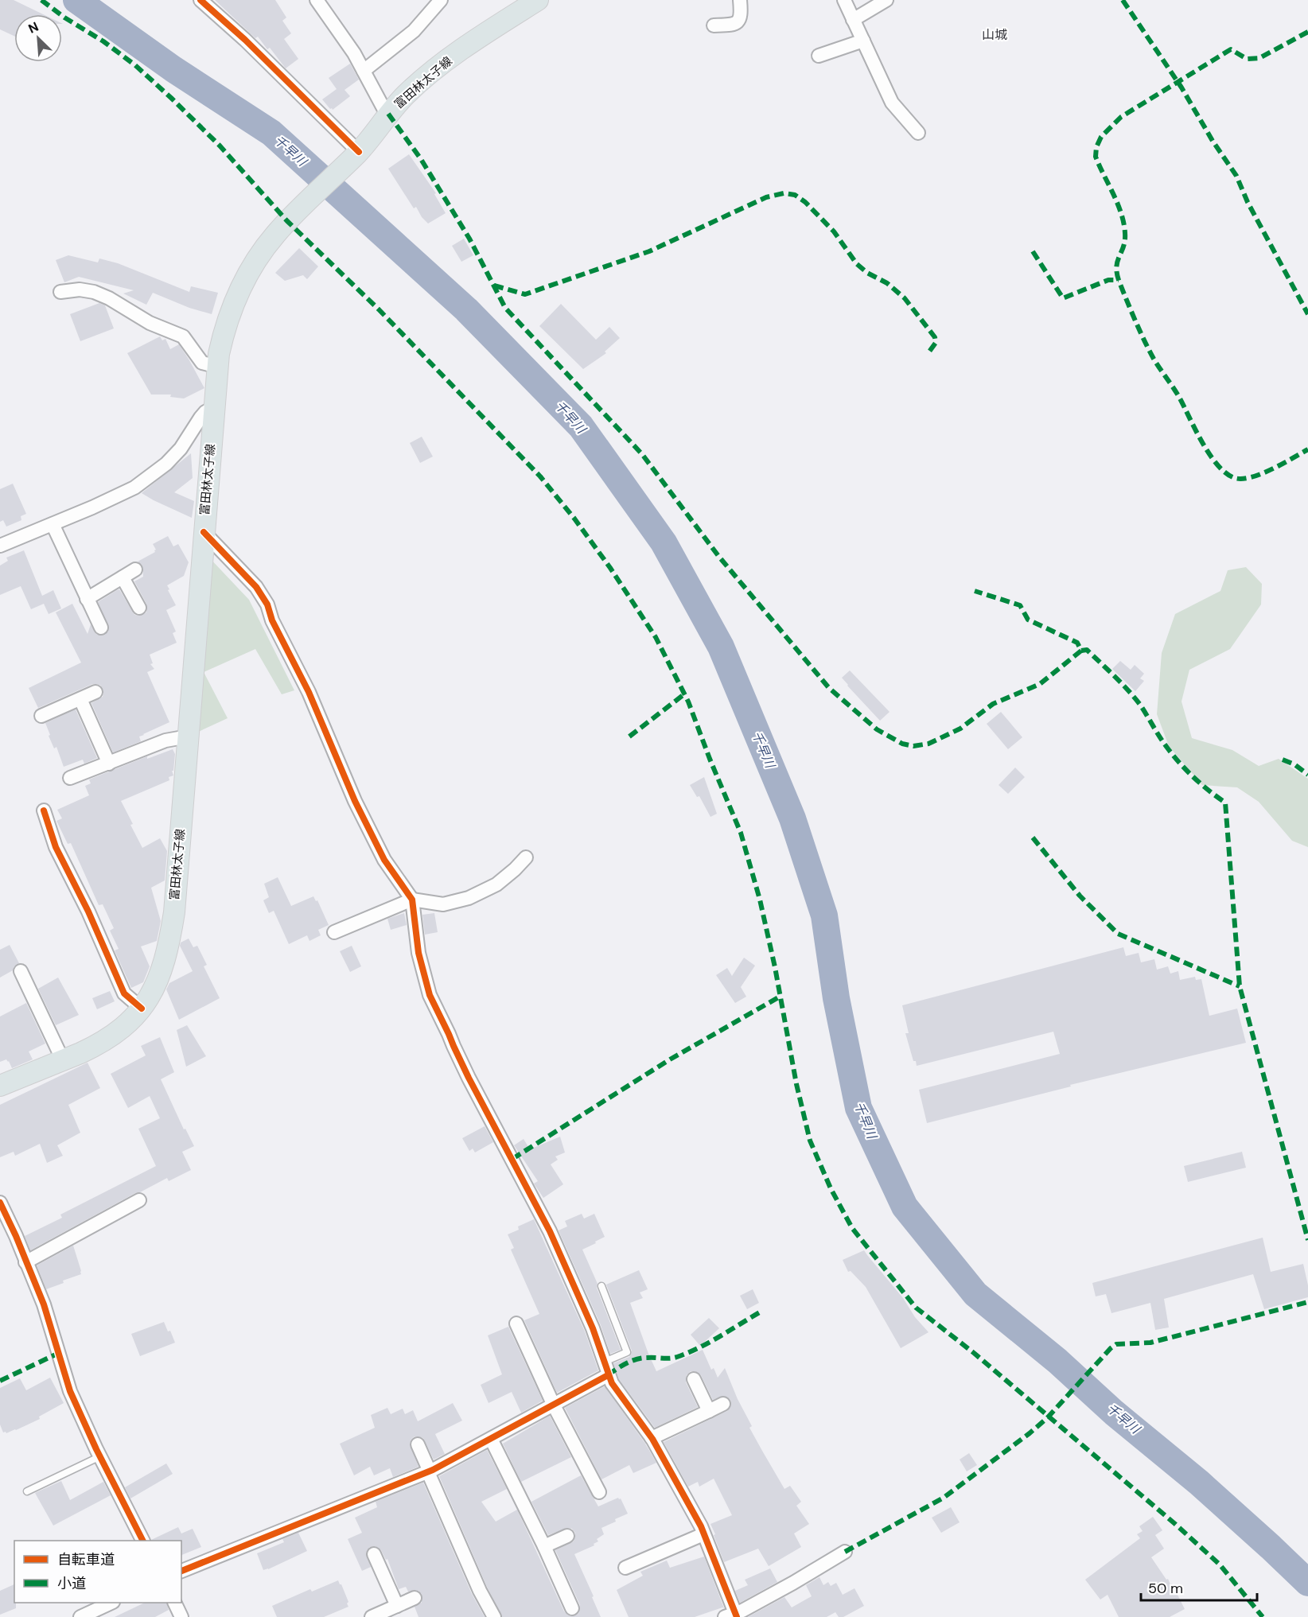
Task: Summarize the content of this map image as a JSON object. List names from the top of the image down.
{
  "streets": {
    "main road": ["富田林太子線"]
  },
  "districts": ["山城"],
  "water": ["千早川"],
  "legend": ["自転車道", "小道"],
  "scale_bar": "50 m",
  "north": "top left"
}
